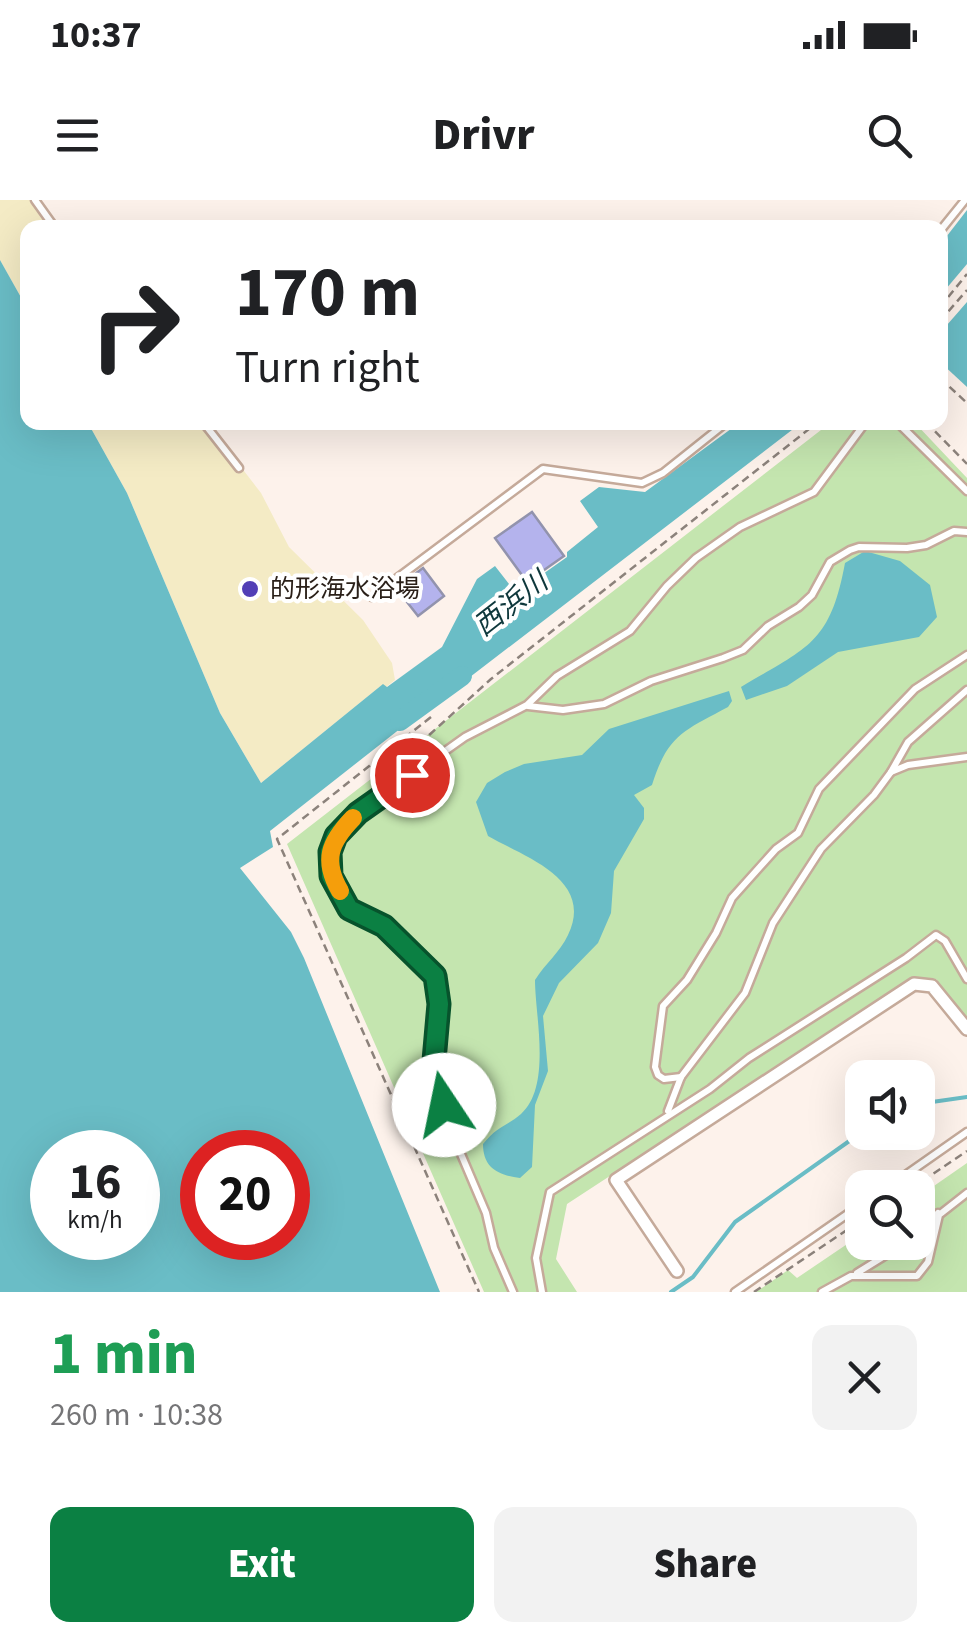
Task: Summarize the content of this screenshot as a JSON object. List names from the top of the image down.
{
  "water": ["西浜川"],
  "places": ["的形海水浴場"],
  "page": {
    "status": "10:37",
    "header": "Drivr",
    "turn": ["170 m", "Turn right"],
    "speed": "16 km/h",
    "limit": "20",
    "heading": ["1 min", "260 m · 10:38"],
    "buttons": ["Exit", "Share"]
  }
}
